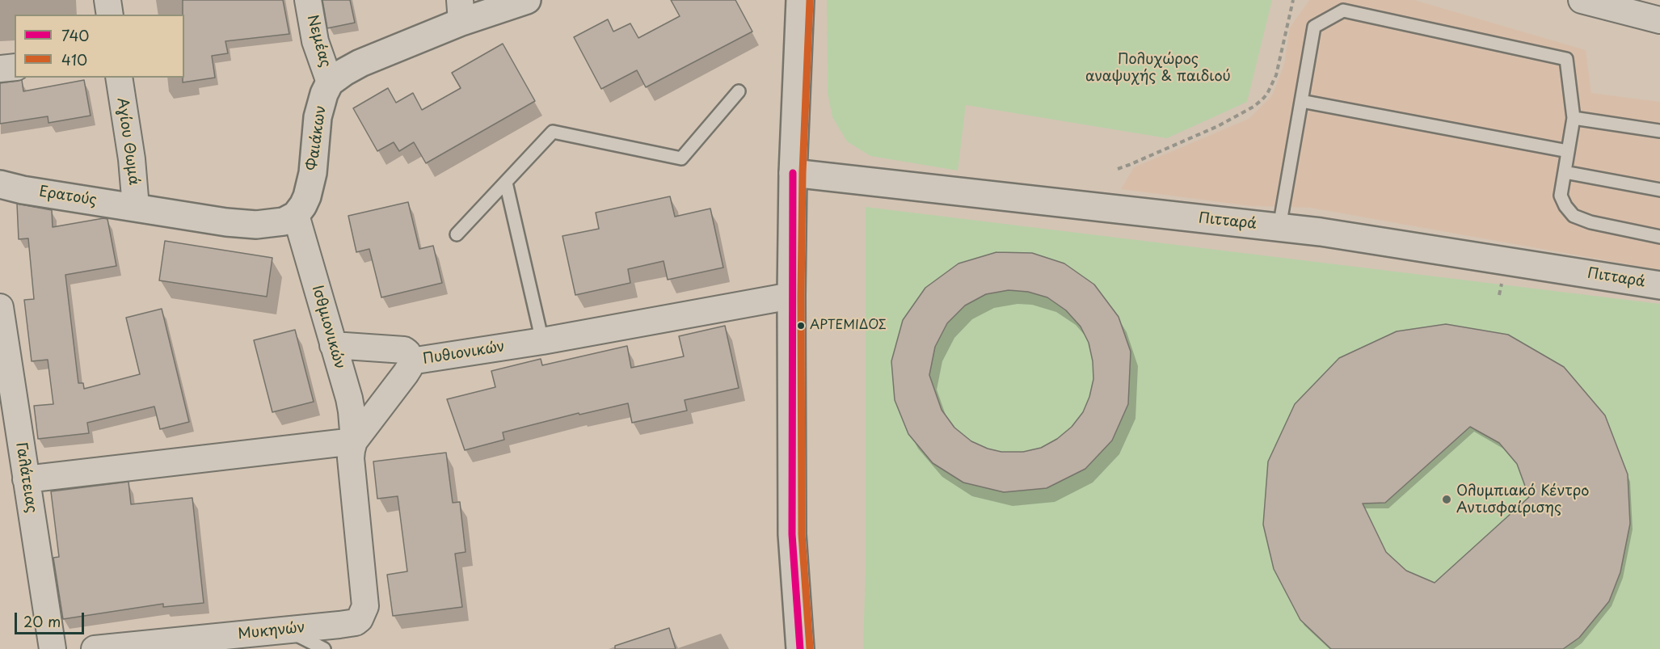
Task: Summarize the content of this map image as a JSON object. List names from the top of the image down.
{
  "streets": {
    "street": [
      "Νεμέας",
      "Φαιάκων",
      "Αγίου Θωμά",
      "Ερατούς",
      "Πιτταρά",
      "Ισθμιονικών",
      "Πυθιονικών",
      "Γαλάτειας",
      "Μυκηνών"
    ]
  },
  "crossings": [
    ["Νεμέας", "Φαιάκων"],
    ["Φαιάκων", "Ισθμιονικών"],
    ["Αγίου Θωμά", "Ερατούς"],
    ["Ισθμιονικών", "Πυθιονικών"],
    ["Ισθμιονικών", "Μυκηνών"],
    ["Πυθιονικών", "Μυκηνών"]
  ],
  "parks": ["Πολυχώρος αναψυχής & παιδιού"],
  "places": ["ΑΡΤΕΜΙΔΟΣ", "Ολυμπιακό Κέντρο Αντισφαίρισης"],
  "lines": ["transit line 410", "transit line 740"],
  "legend": ["740", "410"],
  "scale_bar": "20 m"
}
